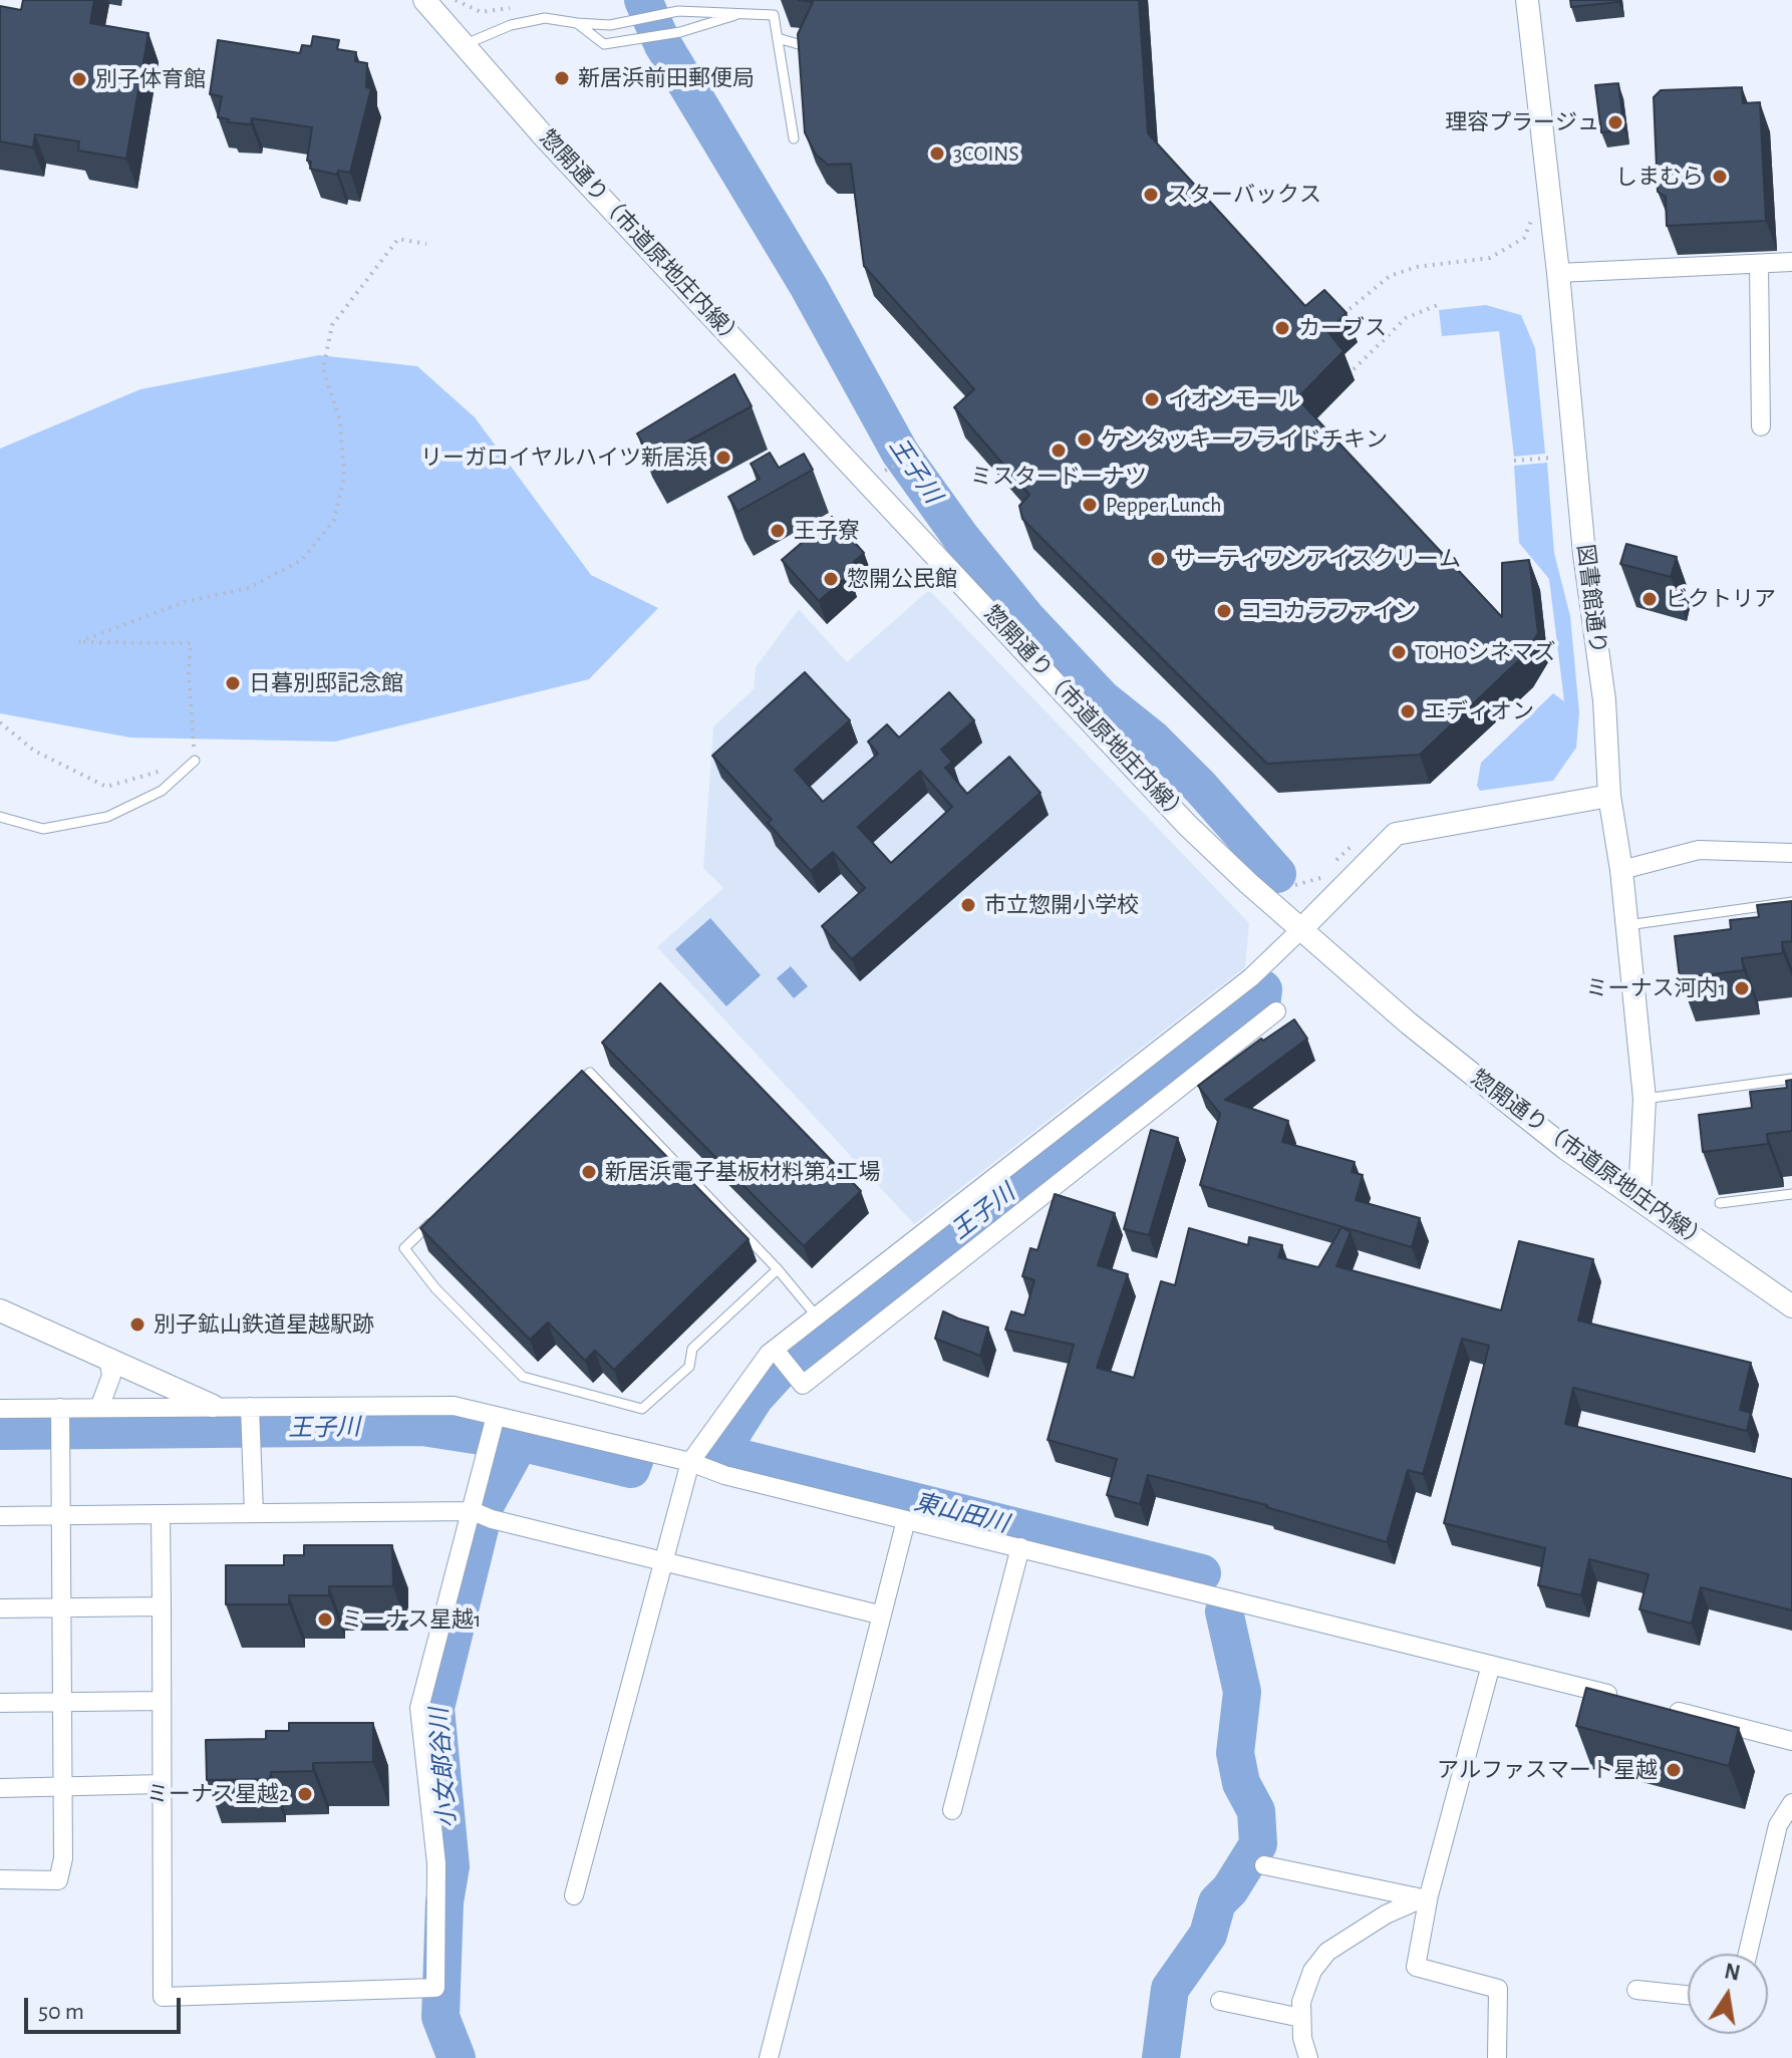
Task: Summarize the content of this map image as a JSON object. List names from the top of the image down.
{
  "streets": {
    "street": ["惣開通り（市道原地庄内線）", "図書館通り"]
  },
  "crossings": [
    ["惣開通り（市道原地庄内線）", "図書館通り"]
  ],
  "water": ["王子川", "東山田川", "小女郎谷川"],
  "places": [
    "新居浜前田郵便局",
    "別子体育館",
    "理容プラージュ",
    "3COINS",
    "しまむら",
    "スターバックス",
    "カーブス",
    "イオンモール",
    "ケンタッキーフライドチキン",
    "ミスタードーナツ",
    "リーガロイヤルハイツ新居浜",
    "Pepper Lunch",
    "王子寮",
    "サーティワンアイスクリーム",
    "惣開公民館",
    "ビクトリア",
    "ココカラファイン",
    "TOHOシネマズ",
    "日暮別邸記念館",
    "エディオン",
    "市立惣開小学校",
    "ミーナス河内1",
    "新居浜電子基板材料第4工場",
    "別子鉱山鉄道星越駅跡",
    "ミーナス星越1",
    "アルファスマート星越",
    "ミーナス星越2"
  ],
  "scale_bar": "50 m",
  "north": "top"
}
